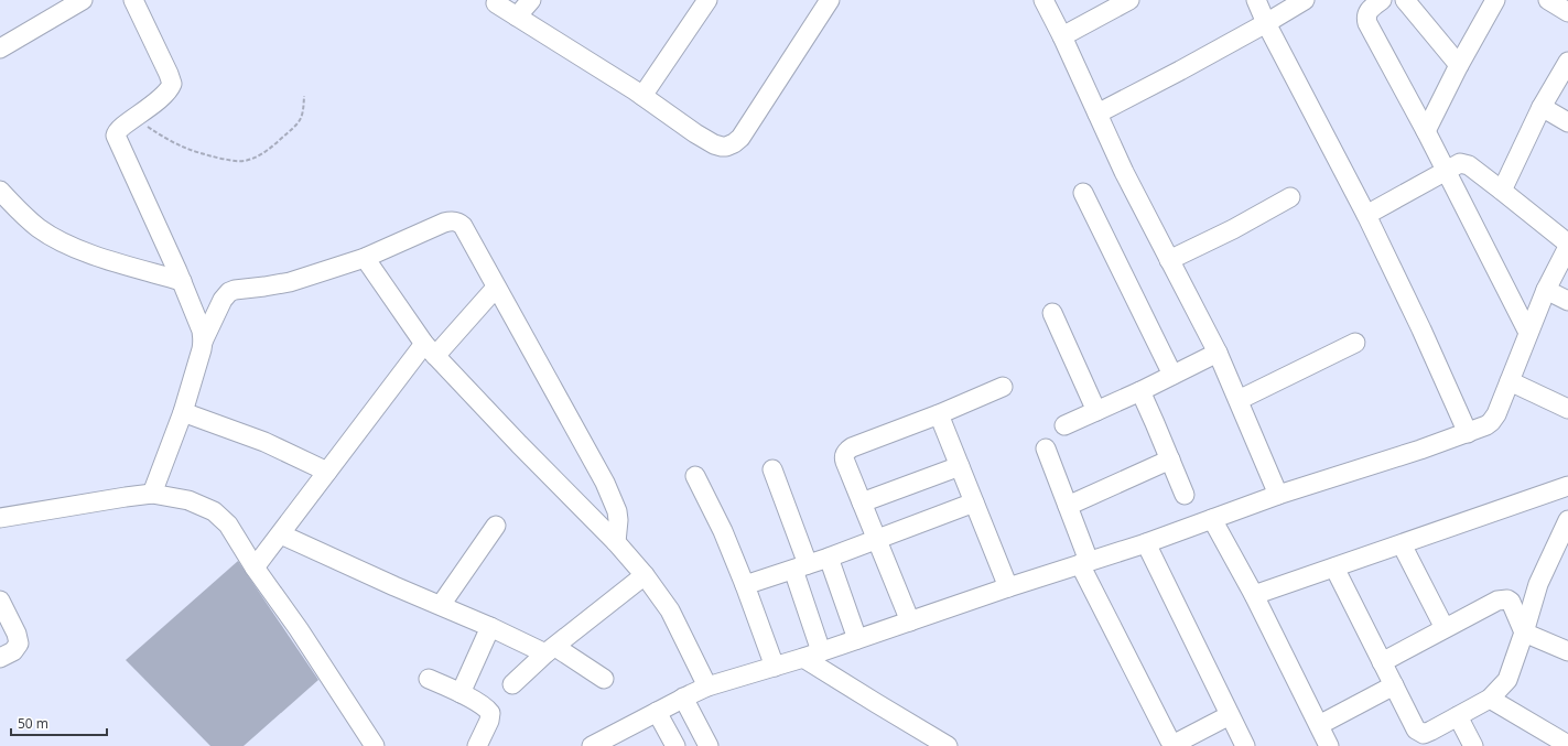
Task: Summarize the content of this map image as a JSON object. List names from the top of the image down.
{
  "scale_bar": "50 m"
}
